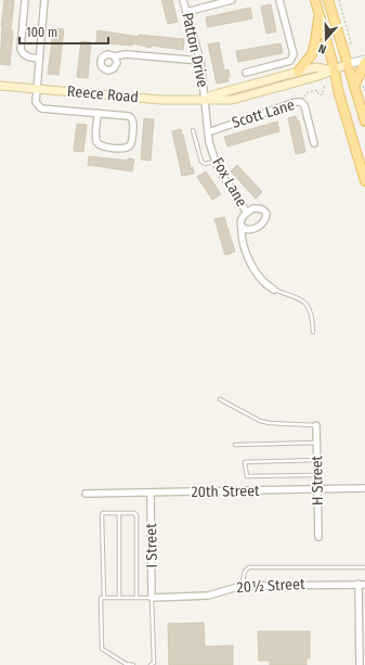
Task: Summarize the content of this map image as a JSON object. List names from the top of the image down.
{
  "streets": {
    "main road": ["Reece Road"],
    "street": [
      "Patton Drive",
      "Scott Lane",
      "Fox Lane",
      "H Street",
      "20th Street",
      "I Street",
      "20½ Street"
    ]
  },
  "crossings": [
    ["Patton Drive", "Reece Road"],
    ["Patton Drive", "Fox Lane"],
    ["Reece Road", "Fox Lane"],
    ["Scott Lane", "Fox Lane"],
    ["H Street", "20th Street"],
    ["20th Street", "I Street"],
    ["I Street", "20½ Street"]
  ],
  "scale_bar": "100 m",
  "north": "bottom"
}
